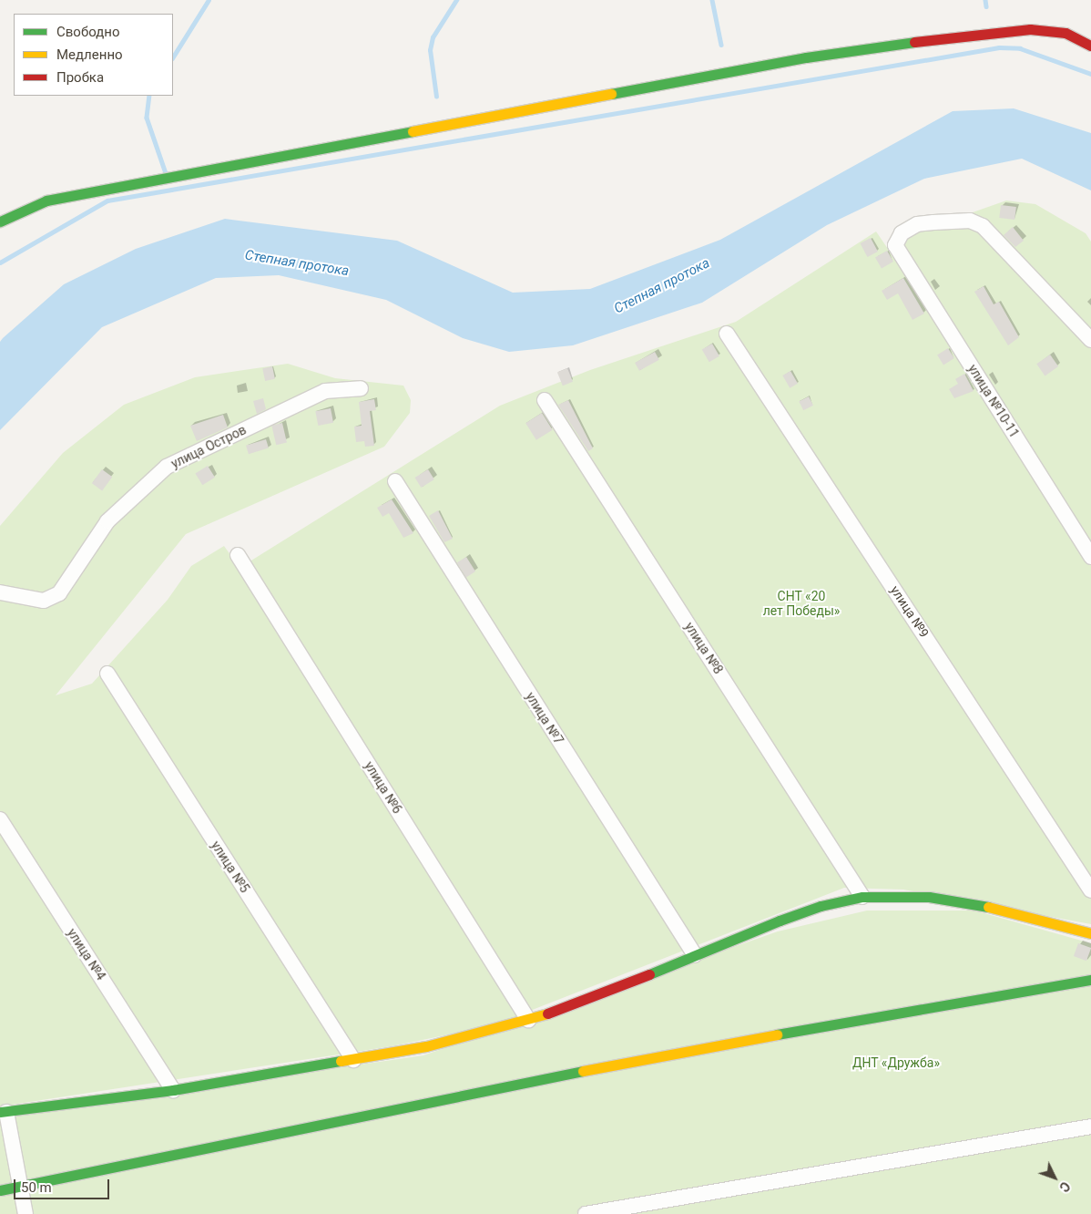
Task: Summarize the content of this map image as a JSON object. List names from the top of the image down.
{
  "streets": {
    "street": [
      "улица №10-11",
      "улица Остров",
      "улица №9",
      "улица №8",
      "улица №7",
      "улица №6",
      "улица №5",
      "улица №4"
    ]
  },
  "water": ["Степная протока"],
  "parks": ["СНТ «20 лет Победы»", "ДНТ «Дружба»"],
  "legend": ["Свободно", "Медленно", "Пробка"],
  "scale_bar": "50 m",
  "north": "bottom right"
}
